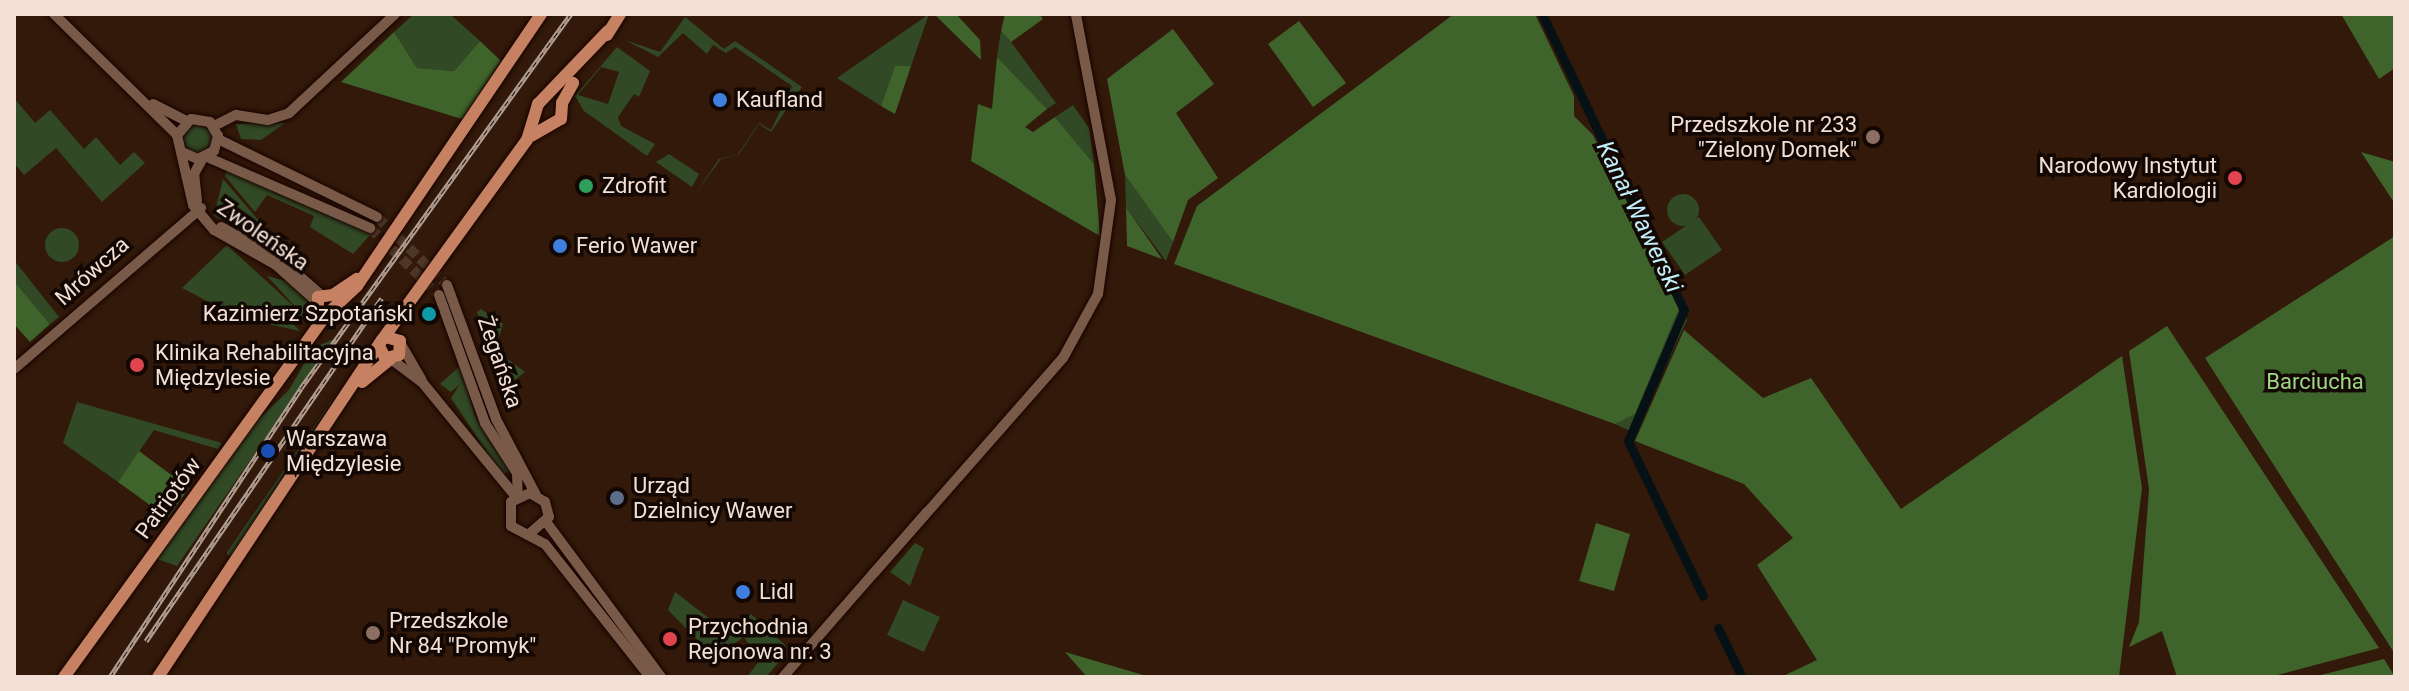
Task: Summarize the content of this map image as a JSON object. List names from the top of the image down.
{
  "streets": {
    "main road": ["Patriotów"],
    "street": ["Zwoleńska", "Mrówcza", "Żegańska"]
  },
  "crossings": [
    ["Zwoleńska", "Mrówcza"],
    ["Zwoleńska", "Patriotów"]
  ],
  "water": ["Kanał Wawerski"],
  "parks": ["Barciucha"],
  "places": [
    "Kaufland",
    "Przedszkole nr 233 \"Zielony Domek\"",
    "Narodowy Instytut Kardiologii",
    "Zdrofit",
    "Ferio Wawer",
    "Kazimierz Szpotański",
    "Klinika Rehabilitacyjna Międzylesie",
    "Warszawa Międzylesie",
    "Urząd Dzielnicy Wawer",
    "Lidl",
    "Przedszkole Nr 84 \"Promyk\"",
    "Przychodnia Rejonowa nr. 3"
  ]
}
